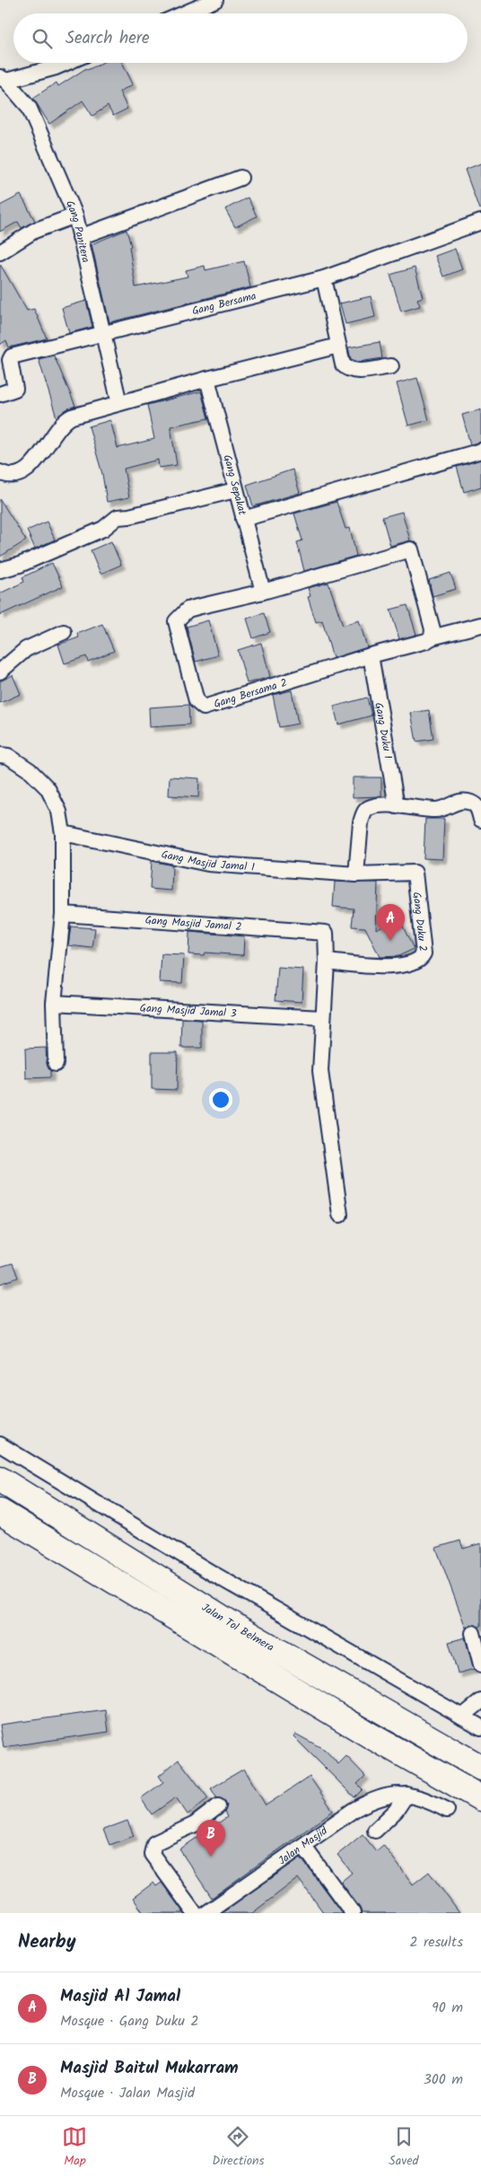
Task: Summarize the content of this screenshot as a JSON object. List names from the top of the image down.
{
  "streets": {
    "highway": ["Jalan Tol Belmera"],
    "street": [
      "Gang Panitera",
      "Gang Bersama",
      "Gang Sepakat",
      "Gang Bersama 2",
      "Gang Duku 1",
      "Gang Masjid Jamal 1",
      "Gang Duku 2",
      "Gang Masjid Jamal 2",
      "Gang Masjid Jamal 3",
      "Jalan Masjid"
    ]
  },
  "crossings": [
    ["Gang Panitera", "Gang Bersama"],
    ["Gang Sepakat", "Gang Bersama 2"],
    ["Gang Bersama 2", "Gang Duku 1"],
    ["Gang Masjid Jamal 1", "Gang Duku 2"],
    ["Gang Duku 2", "Gang Masjid Jamal 2"]
  ],
  "page": {
    "search": "Search here",
    "pins": ["A", "B"],
    "heading": ["Nearby", "2 results"],
    "list": [
      {
        "mark": "A",
        "name": "Masjid Al Jamal",
        "note": "Mosque · Gang Duku 2",
        "value": "90 m"
      },
      {
        "mark": "B",
        "name": "Masjid Baitul Mukarram",
        "note": "Mosque · Jalan Masjid",
        "value": "300 m"
      }
    ],
    "nav": ["Map", "Directions", "Saved"]
  }
}
